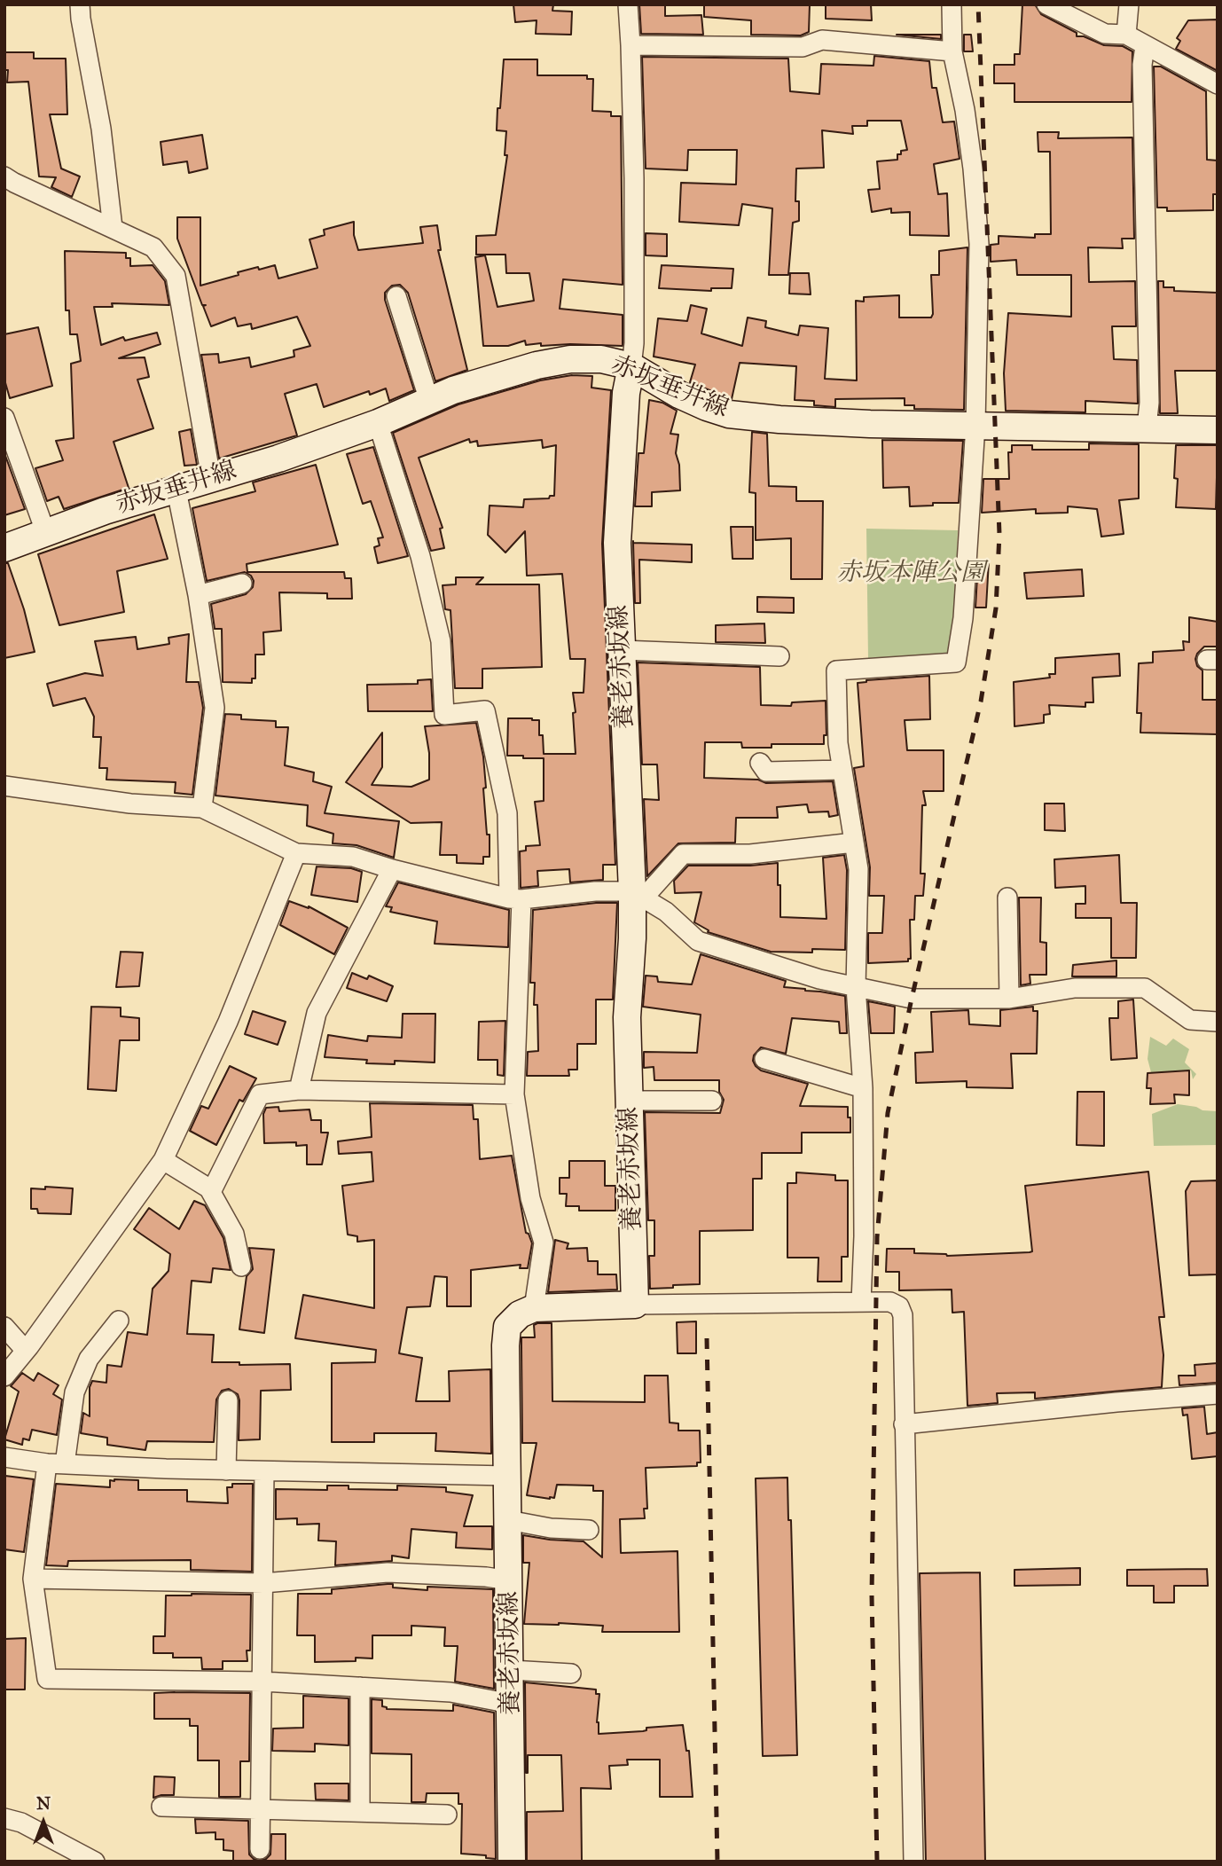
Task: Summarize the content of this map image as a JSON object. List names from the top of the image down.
{
  "streets": {
    "main road": ["赤坂垂井線", "養老赤坂線"]
  },
  "crossings": [
    ["赤坂垂井線", "養老赤坂線"]
  ],
  "parks": ["赤坂本陣公園"],
  "north": "top"
}
